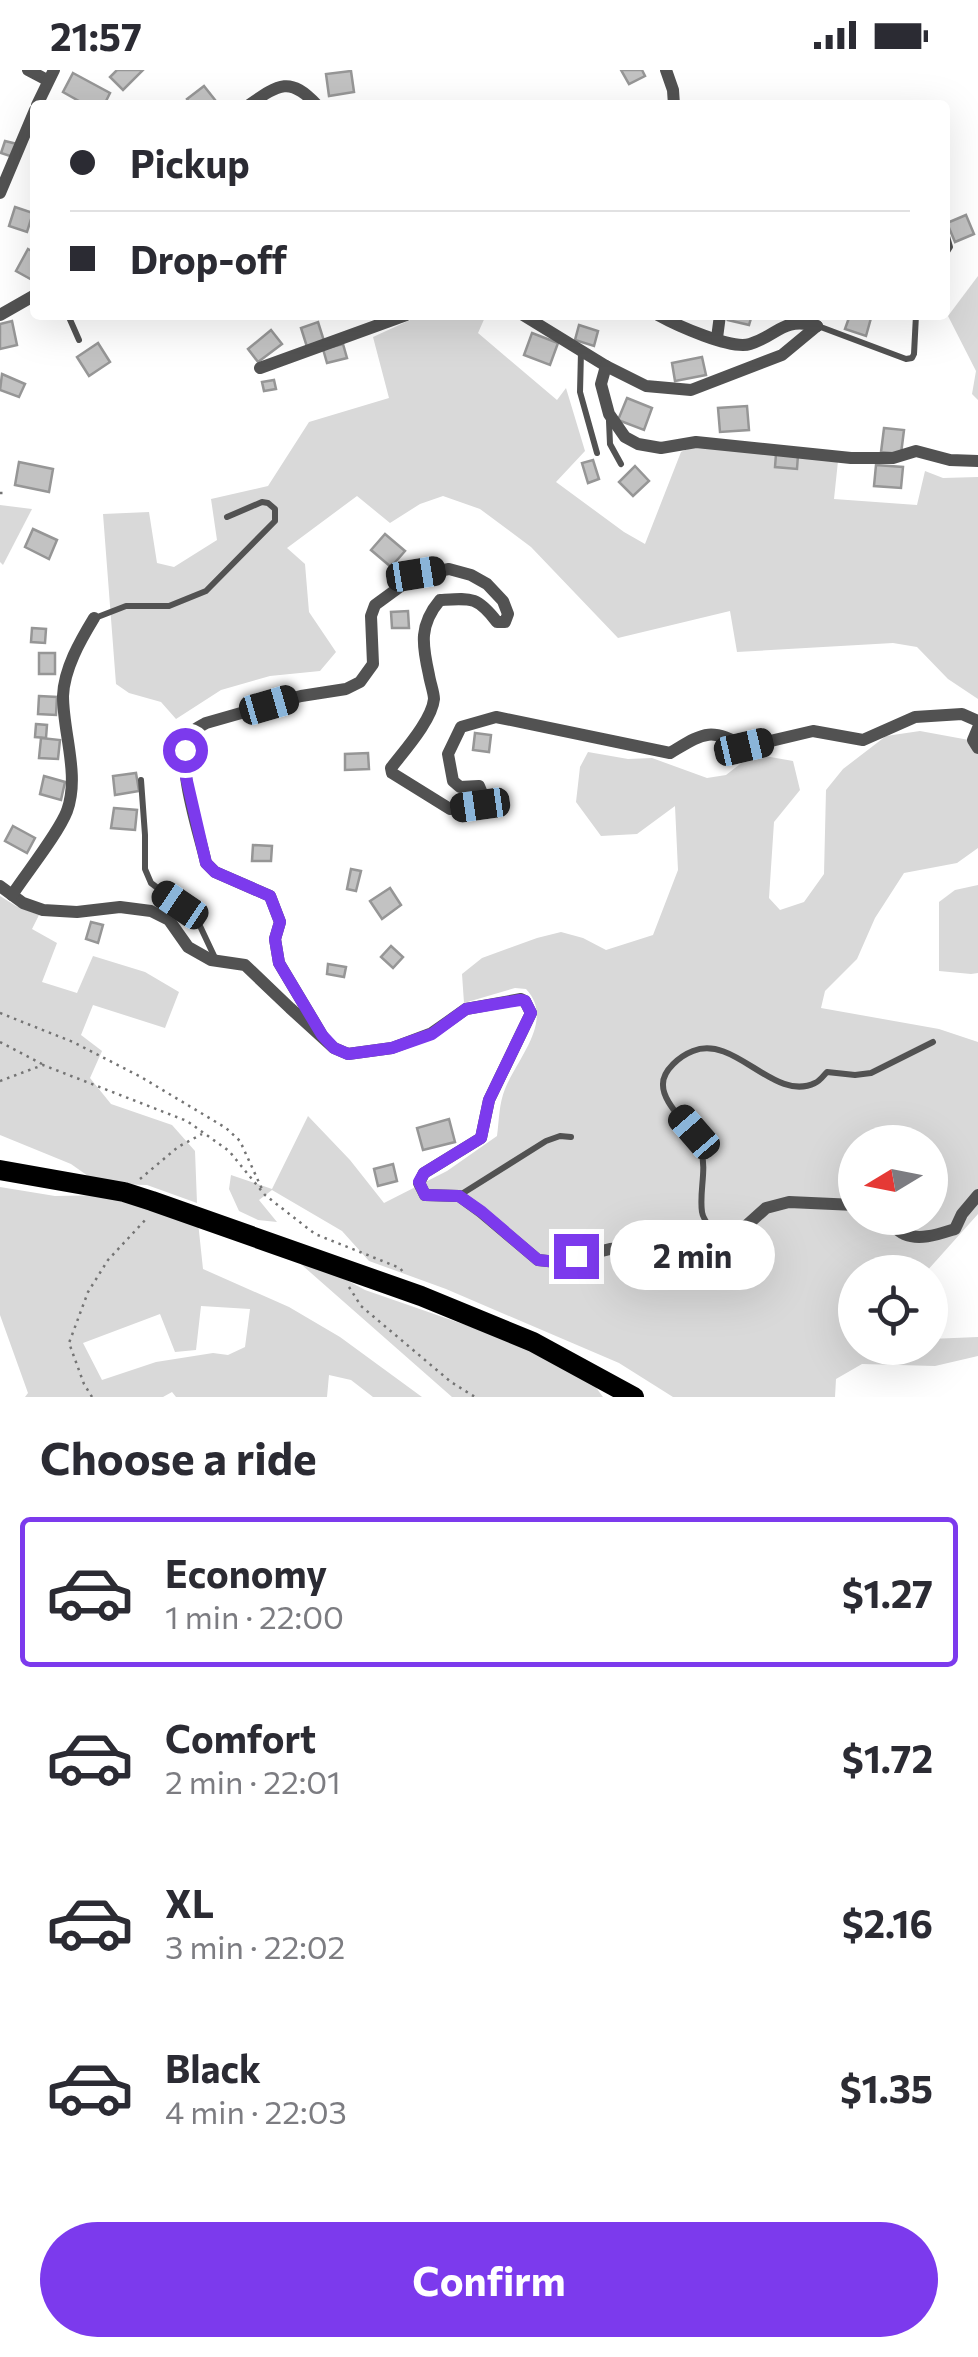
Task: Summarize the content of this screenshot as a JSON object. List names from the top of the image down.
{
  "north": "left",
  "page": {
    "status": "21:57",
    "banner": ["Pickup", "Drop-off"],
    "bubble": "2 min",
    "heading": "Choose a ride",
    "list": [
      {
        "name": "Economy",
        "note": "1 min · 22:00",
        "value": "$1.27"
      },
      {
        "name": "Comfort",
        "note": "2 min · 22:01",
        "value": "$1.72"
      },
      {
        "name": "XL",
        "note": "3 min · 22:02",
        "value": "$2.16"
      },
      {
        "name": "Black",
        "note": "4 min · 22:03",
        "value": "$1.35"
      }
    ],
    "buttons": "Confirm"
  }
}
